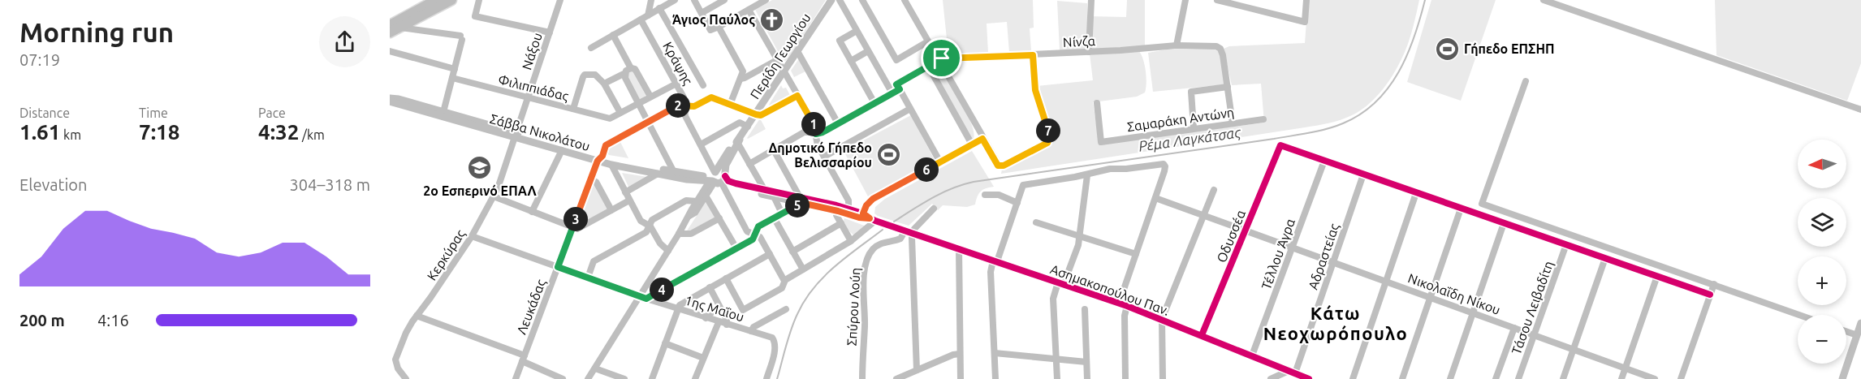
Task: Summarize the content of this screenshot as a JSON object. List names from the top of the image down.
{
  "streets": {
    "street": [
      "Νίνζα",
      "Νάξου",
      "Περίδη Γεωργίου",
      "Κράψης",
      "Φιλιππιάδας",
      "Σαμαράκη Αντώνη",
      "Σάββα Νικολάτου",
      "Οδυσσέα",
      "Τέλλου Άγρα",
      "Κερκύρας",
      "Αδραστείας",
      "Ασημακοπούλου Παν.",
      "Νικολαΐδη Νίκου",
      "Λευκάδας",
      "Σπύρου Λούη",
      "Τάσου Λειβαδίτη",
      "1ης Μαΐου"
    ]
  },
  "crossings": [
    ["Νάξου", "Φιλιππιάδας"],
    ["Νάξου", "Σάββα Νικολάτου"],
    ["Νάξου", "Κερκύρας"],
    ["Περίδη Γεωργίου", "Κράψης"],
    ["Περίδη Γεωργίου", "Σάββα Νικολάτου"],
    ["Περίδη Γεωργίου", "Λευκάδας"],
    ["Κράψης", "Σάββα Νικολάτου"],
    ["Κράψης", "Λευκάδας"],
    ["Σάββα Νικολάτου", "Κερκύρας"],
    ["Σάββα Νικολάτου", "Λευκάδας"],
    ["Οδυσσέα", "Τέλλου Άγρα"],
    ["Οδυσσέα", "Ασημακοπούλου Παν."],
    ["Οδυσσέα", "Νικολαΐδη Νίκου"],
    ["Τέλλου Άγρα", "Ασημακοπούλου Παν."],
    ["Τέλλου Άγρα", "Νικολαΐδη Νίκου"],
    ["Κερκύρας", "1ης Μαΐου"],
    ["Αδραστείας", "Ασημακοπούλου Παν."],
    ["Αδραστείας", "Νικολαΐδη Νίκου"],
    ["Ασημακοπούλου Παν.", "Σπύρου Λούη"],
    ["Νικολαΐδη Νίκου", "Τάσου Λειβαδίτη"],
    ["Λευκάδας", "1ης Μαΐου"]
  ],
  "districts": ["Κάτω Νεοχωρόπουλο"],
  "water": ["Ρέμα Λαγκάτσας"],
  "places": {
    "church": ["Άγιος Παύλος"],
    "sports": ["Γήπεδο ΕΠΣΗΠ", "Δημοτικό Γήπεδο Βελισσαρίου"],
    "school or university": ["2ο Εσπερινό ΕΠΑΛ"]
  },
  "north": "left",
  "page": {
    "heading": ["Morning run", "07:19"],
    "stats": [
      ["Distance", "1.61 km"],
      ["Time", "7:18"],
      ["Pace", "4:32 /km"]
    ],
    "pins": [
      "2",
      "1",
      "7",
      "6",
      "5",
      "3",
      "4"
    ],
    "map_buttons": ["+", "−"],
    "chart": ["Elevation", "304–318 m"],
    "list": [
      {
        "name": "200 m",
        "note": "4:16"
      }
    ]
  }
}
